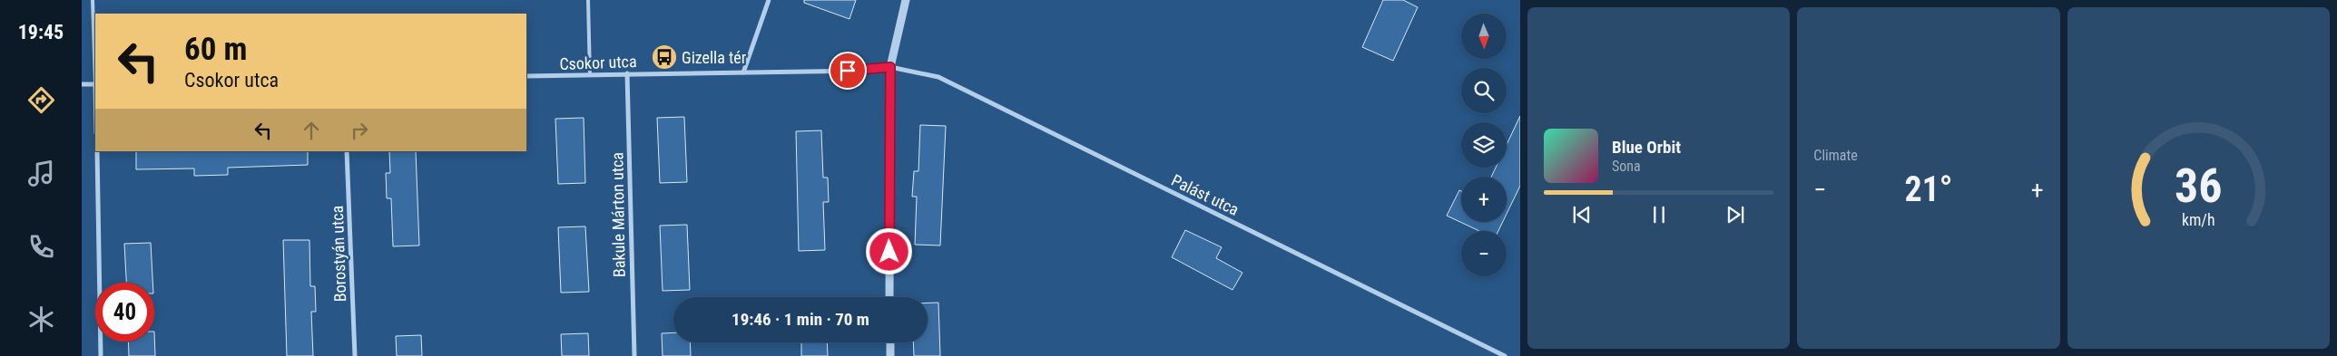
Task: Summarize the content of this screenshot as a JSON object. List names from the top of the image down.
{
  "streets": {
    "street": [
      "Csokor utca",
      "Palást utca",
      "Bakule Márton utca",
      "Borostyán utca"
    ]
  },
  "crossings": [
    ["Csokor utca", "Palást utca"],
    ["Csokor utca", "Bakule Márton utca"]
  ],
  "places": {
    "bus stop": ["Gizella tér"]
  },
  "north": "bottom",
  "page": {
    "tabs": "19:45",
    "tile": "Climate",
    "map_buttons": ["+", "−"],
    "turn": ["60 m", "Csokor utca"],
    "song": ["Blue Orbit", "Sona"],
    "heat": ["−", "21°", "+"],
    "limit": "40",
    "trip": "19:46 · 1 min · 70 m",
    "gauge": ["36", "km/h"]
  }
}
